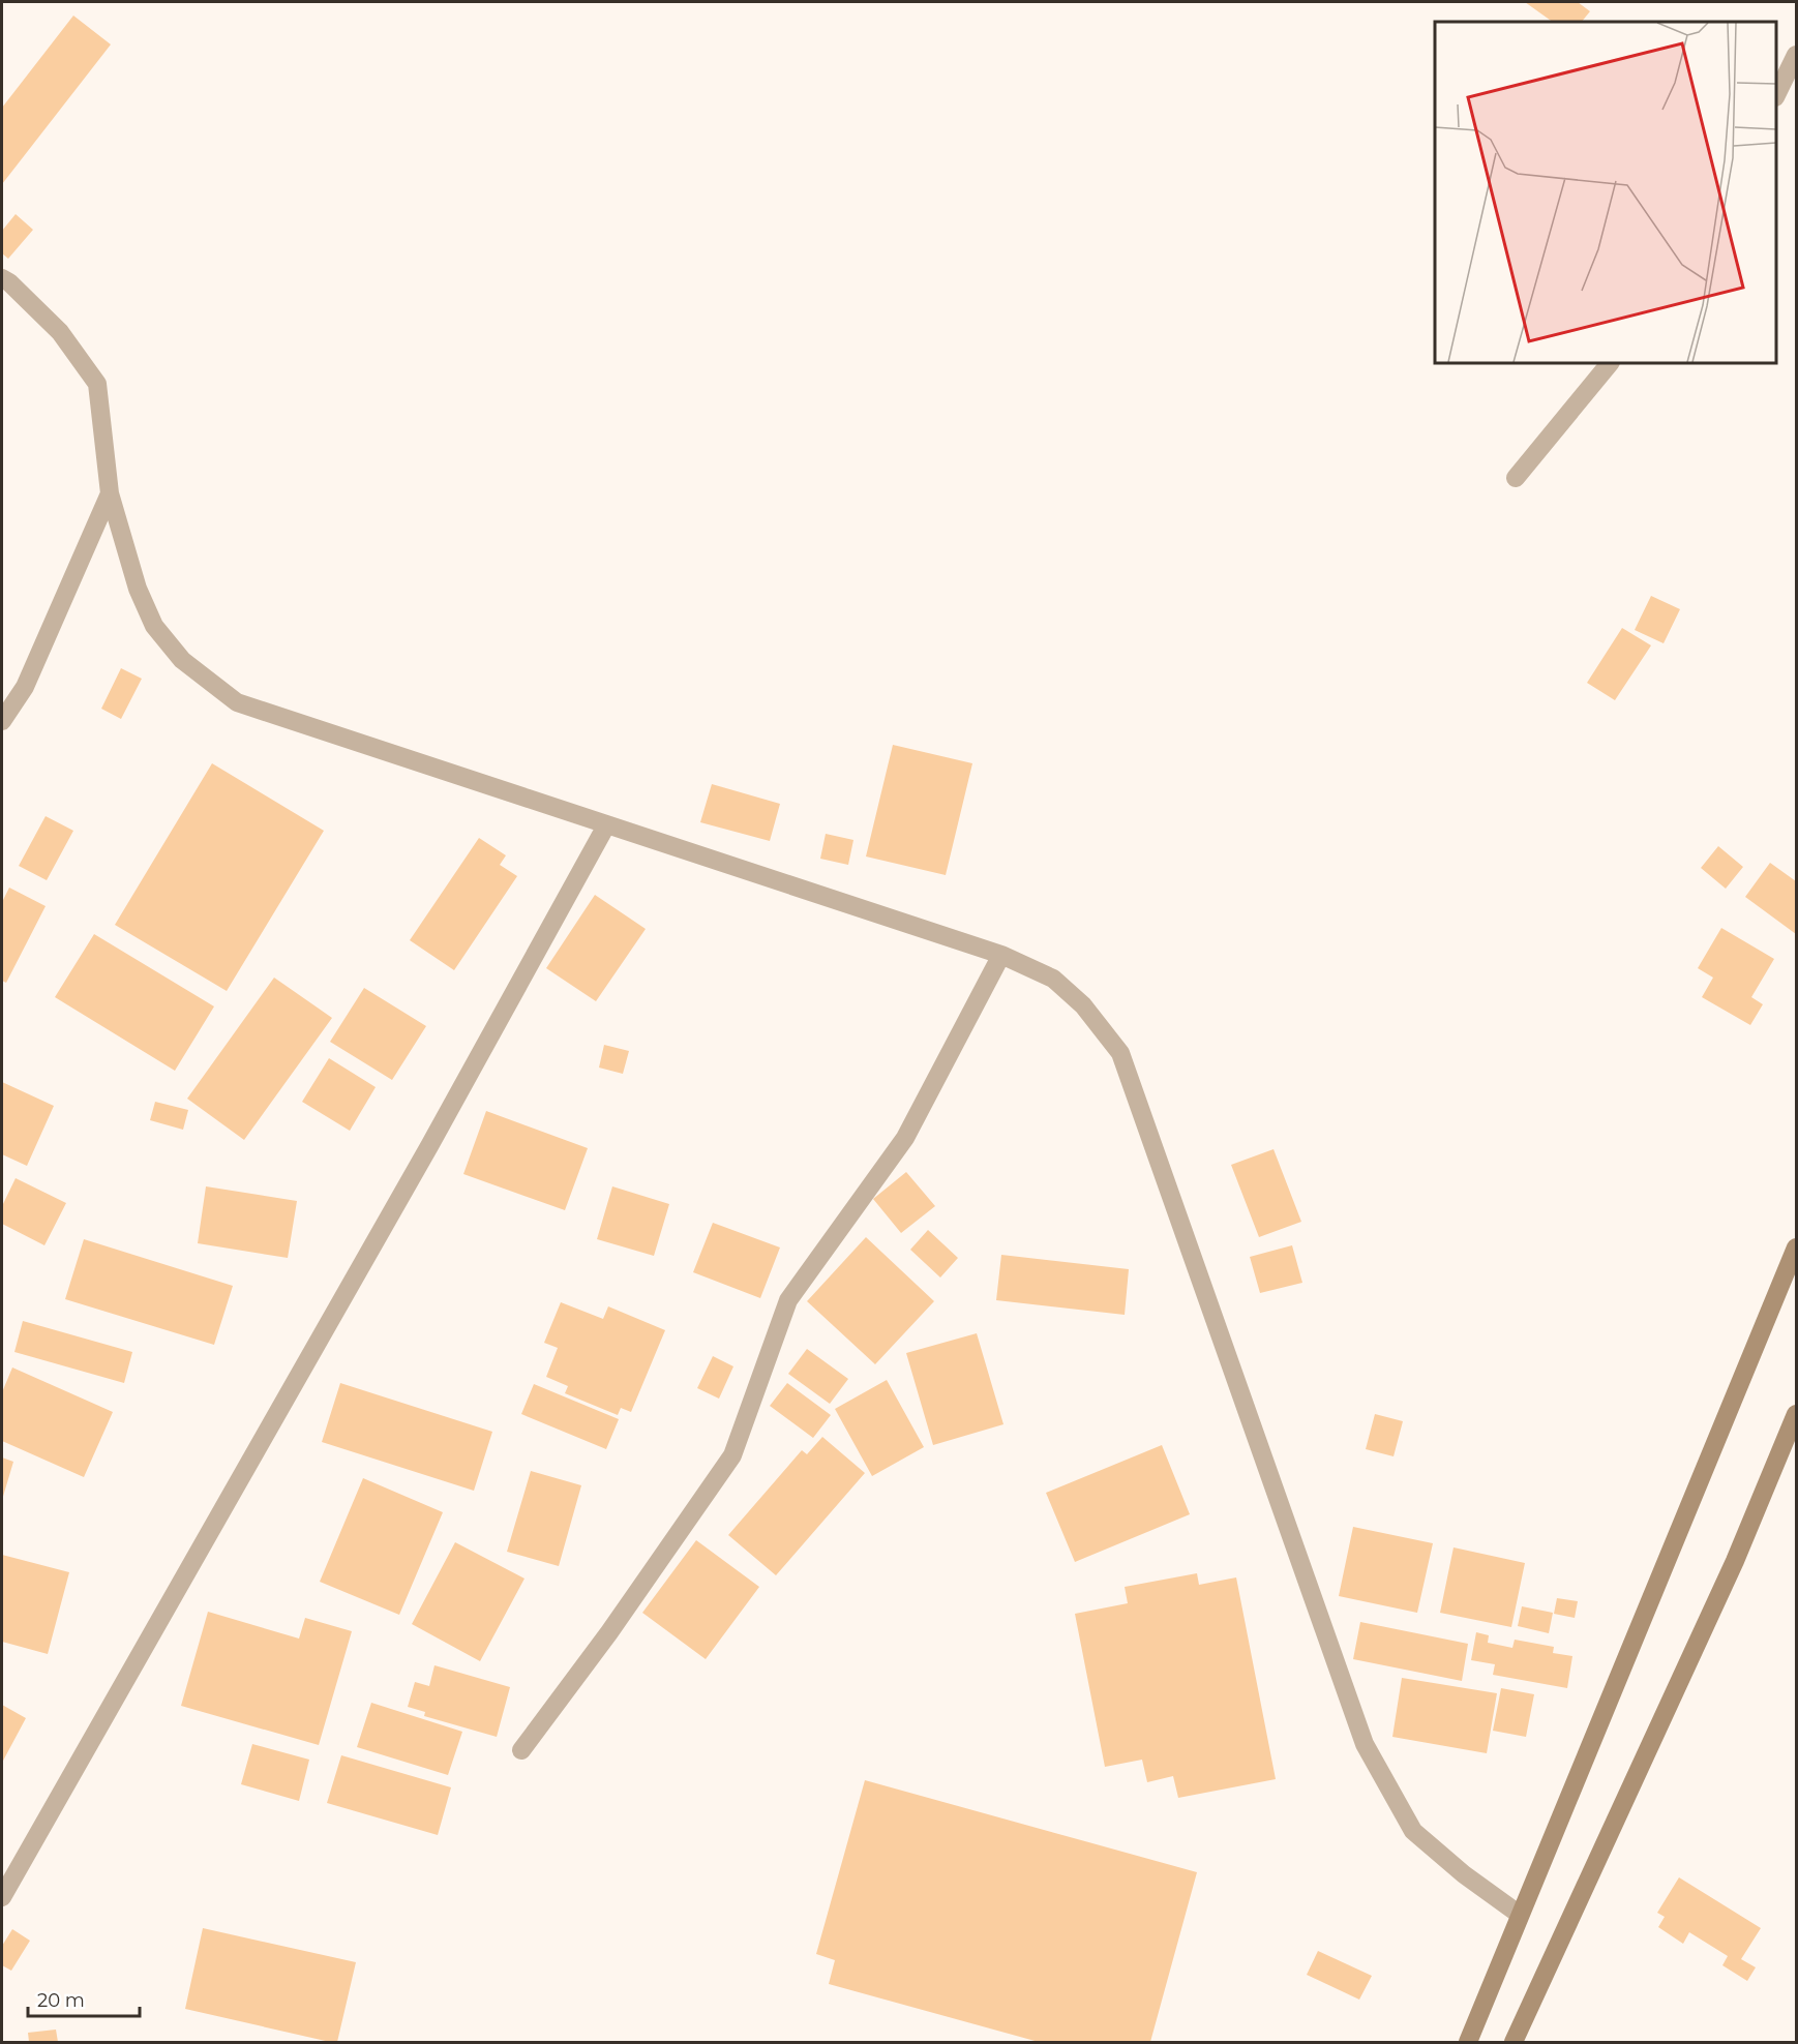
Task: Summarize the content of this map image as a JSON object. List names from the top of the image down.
{
  "scale_bar": "20 m"
}
